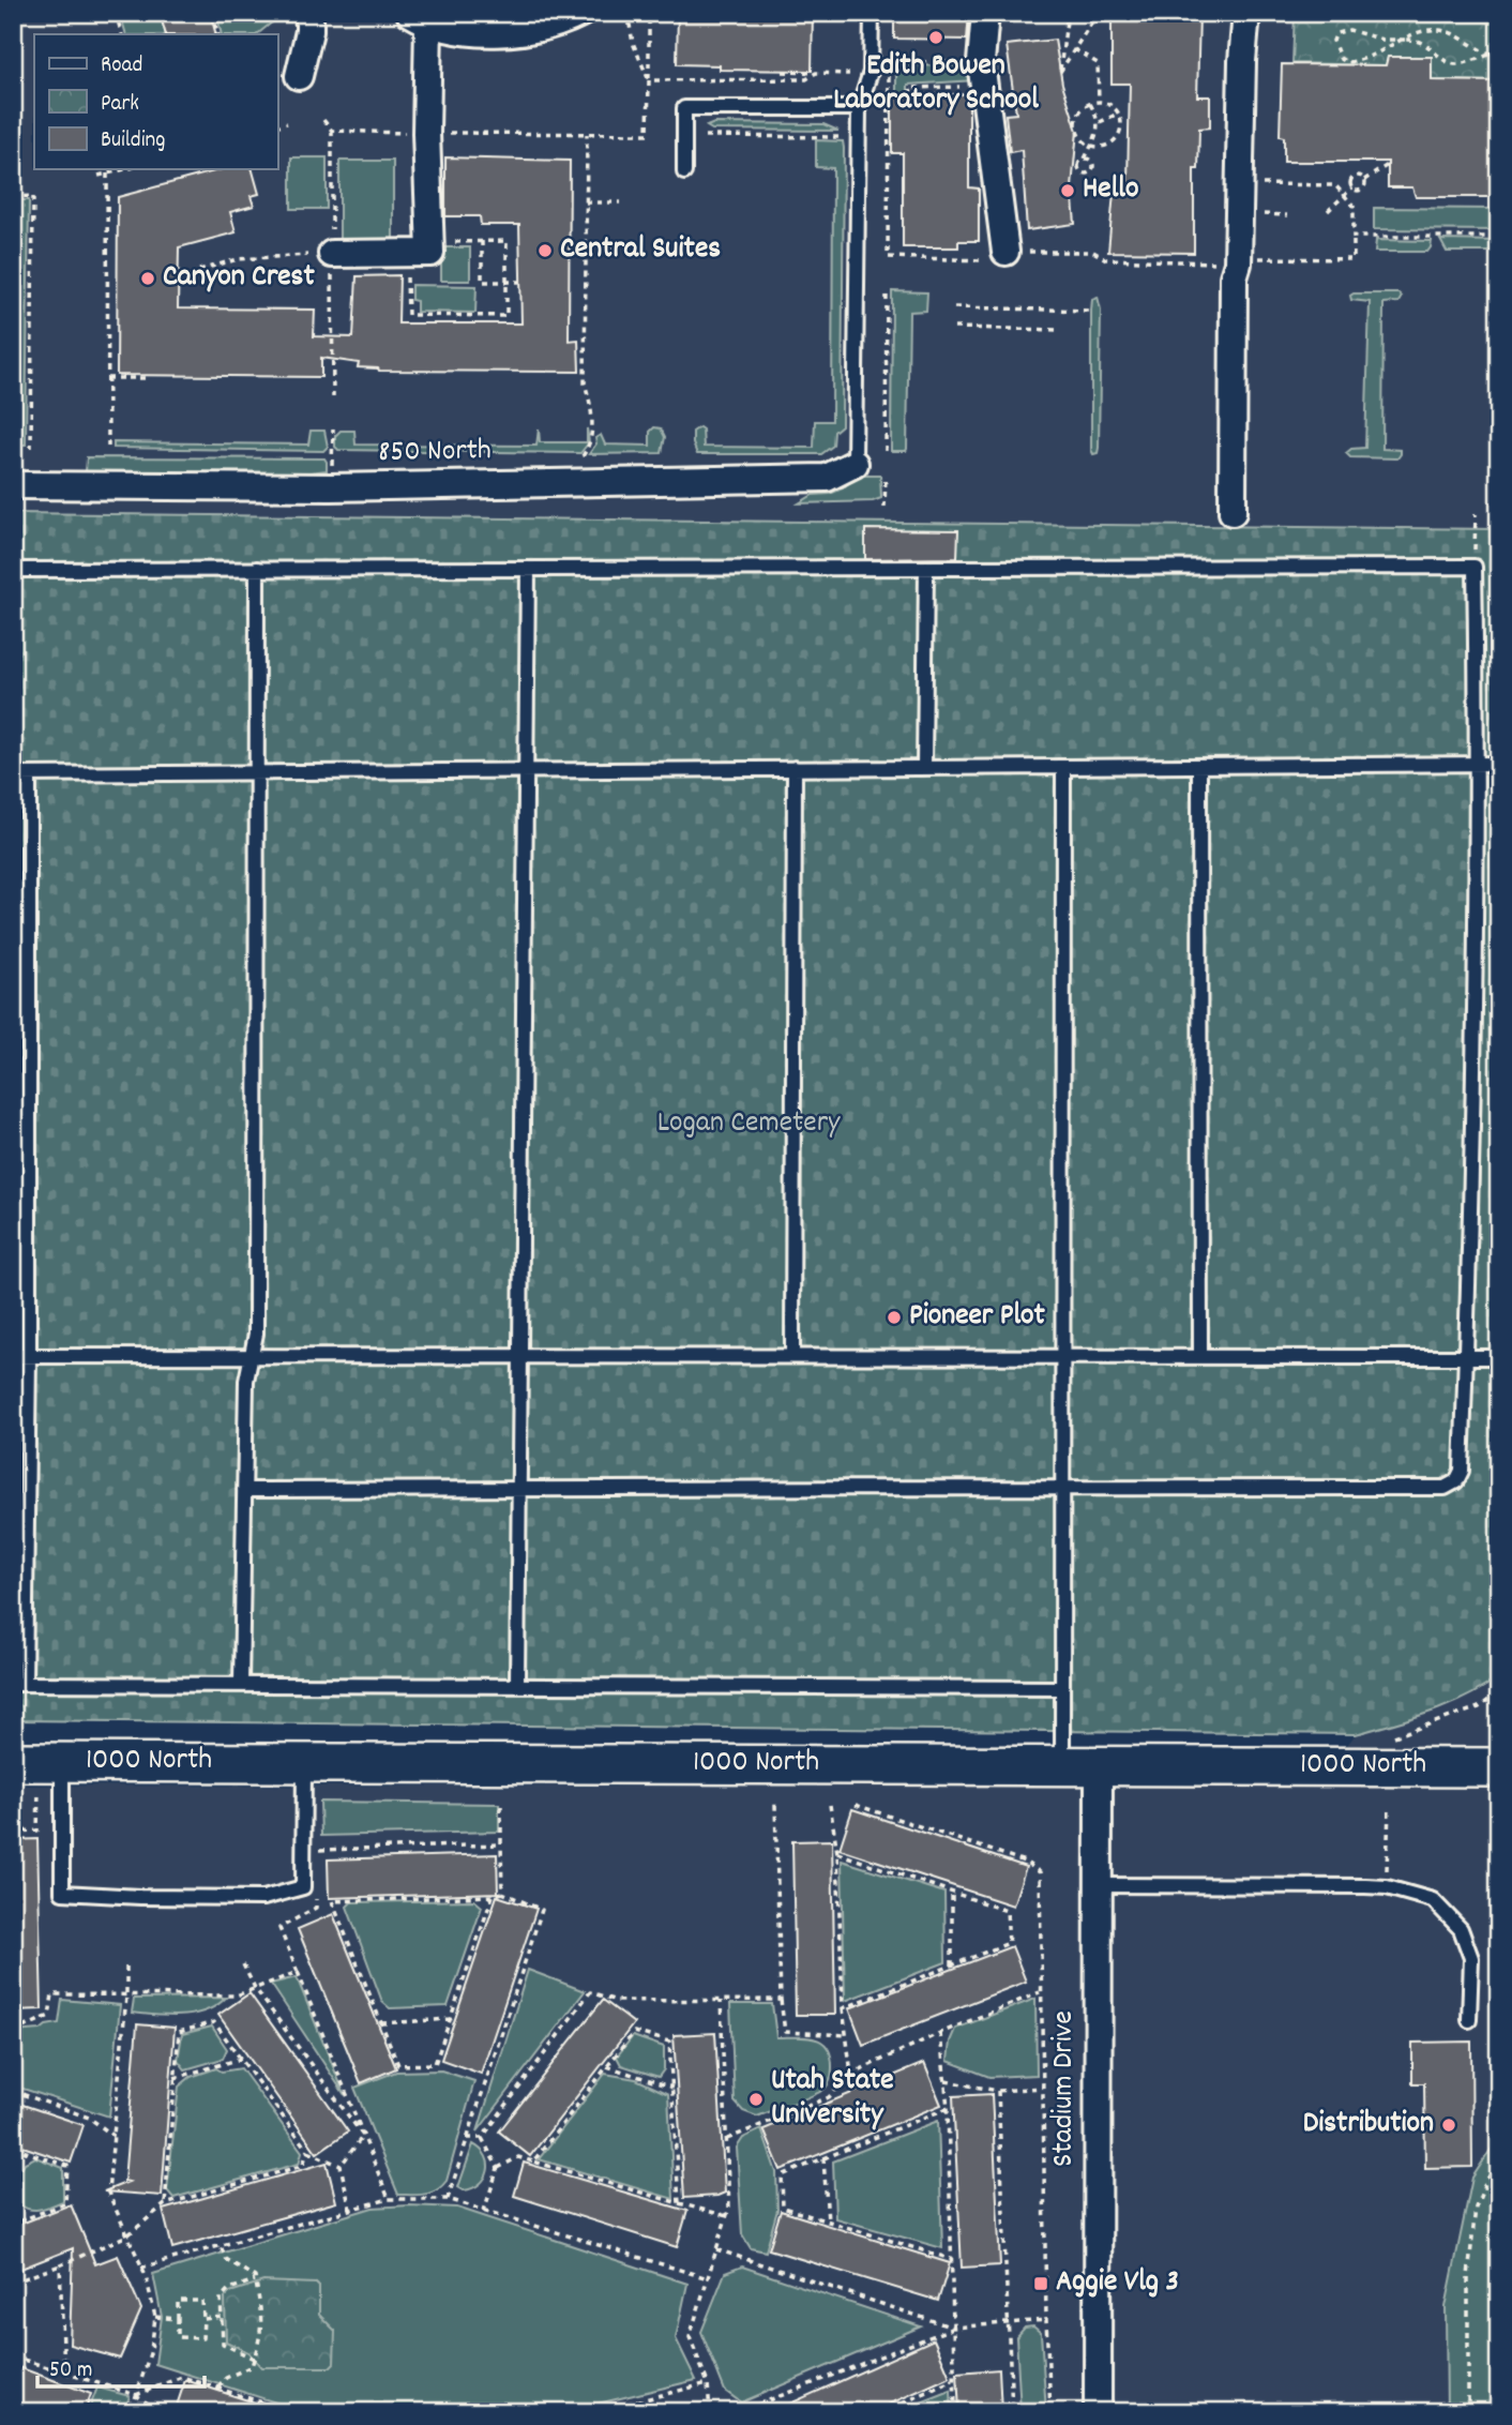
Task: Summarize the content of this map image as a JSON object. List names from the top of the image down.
{
  "streets": {
    "street": ["850 North", "1000 North", "Stadium Drive"]
  },
  "crossings": [
    ["1000 North", "Stadium Drive"]
  ],
  "parks": ["Logan Cemetery"],
  "places": {
    "other": [
      "Edith Bowen Laboratory School",
      "Hello",
      "Central Suites",
      "Canyon Crest",
      "Pioneer Plot",
      "Utah State University",
      "Distribution"
    ],
    "transit": ["Aggie Vlg 3"]
  },
  "legend": ["Road", "Park", "Building"],
  "scale_bar": "50 m"
}
